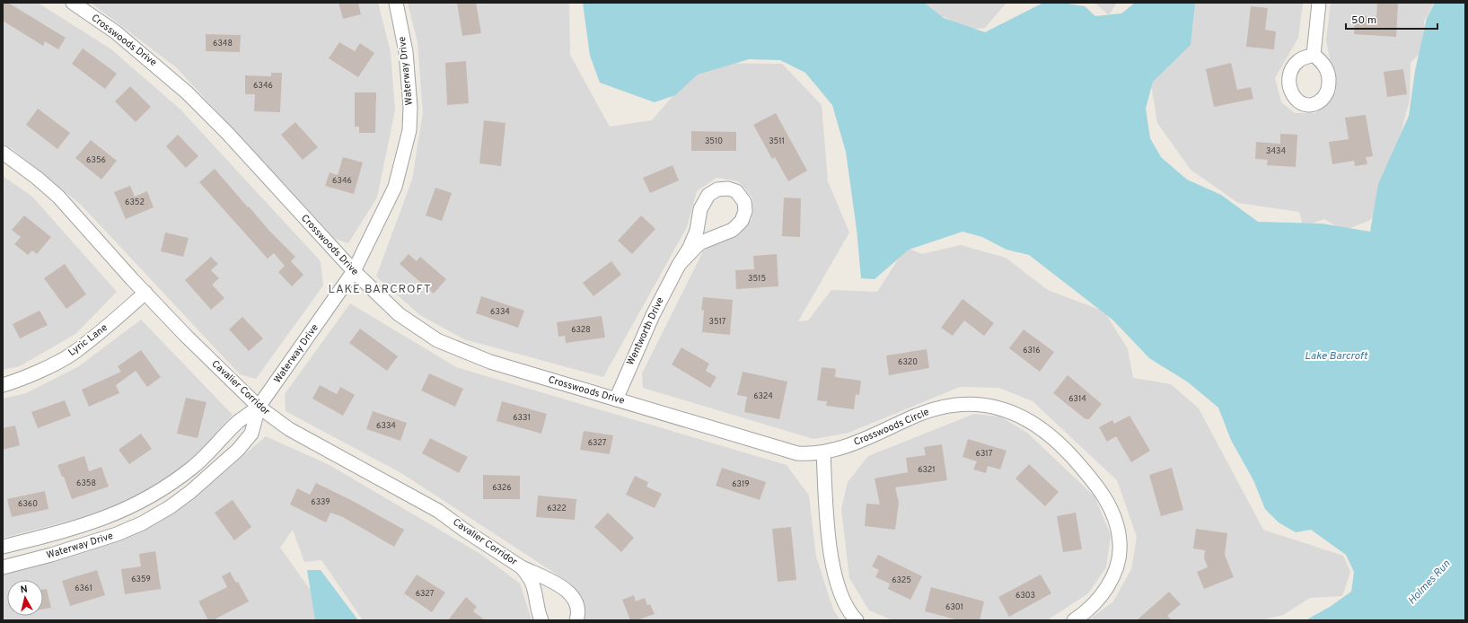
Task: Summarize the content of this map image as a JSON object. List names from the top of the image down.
{
  "streets": {
    "street": [
      "Crosswoods Drive",
      "Waterway Drive",
      "Wentworth Drive",
      "Lyric Lane",
      "Cavalier Corridor",
      "Crosswoods Circle"
    ]
  },
  "crossings": [
    ["Crosswoods Drive", "Waterway Drive"],
    ["Crosswoods Drive", "Wentworth Drive"],
    ["Crosswoods Drive", "Crosswoods Circle"],
    ["Waterway Drive", "Cavalier Corridor"],
    ["Lyric Lane", "Cavalier Corridor"]
  ],
  "districts": ["LAKE BARCROFT"],
  "water": ["Lake Barcroft", "Holmes Run"],
  "house_numbers": [
    "6348",
    "6346",
    "3510",
    "3511",
    "3434",
    "6356",
    "6346",
    "6352",
    "3515",
    "6334",
    "3517",
    "6328",
    "6316",
    "6320",
    "6324",
    "6314",
    "6331",
    "6334",
    "6327",
    "6317",
    "6321",
    "6358",
    "6319",
    "6326",
    "6339",
    "6360",
    "6322",
    "6359",
    "6325",
    "6361",
    "6327",
    "6303",
    "6301"
  ],
  "scale_bar": "50 m",
  "north": "top"
}
